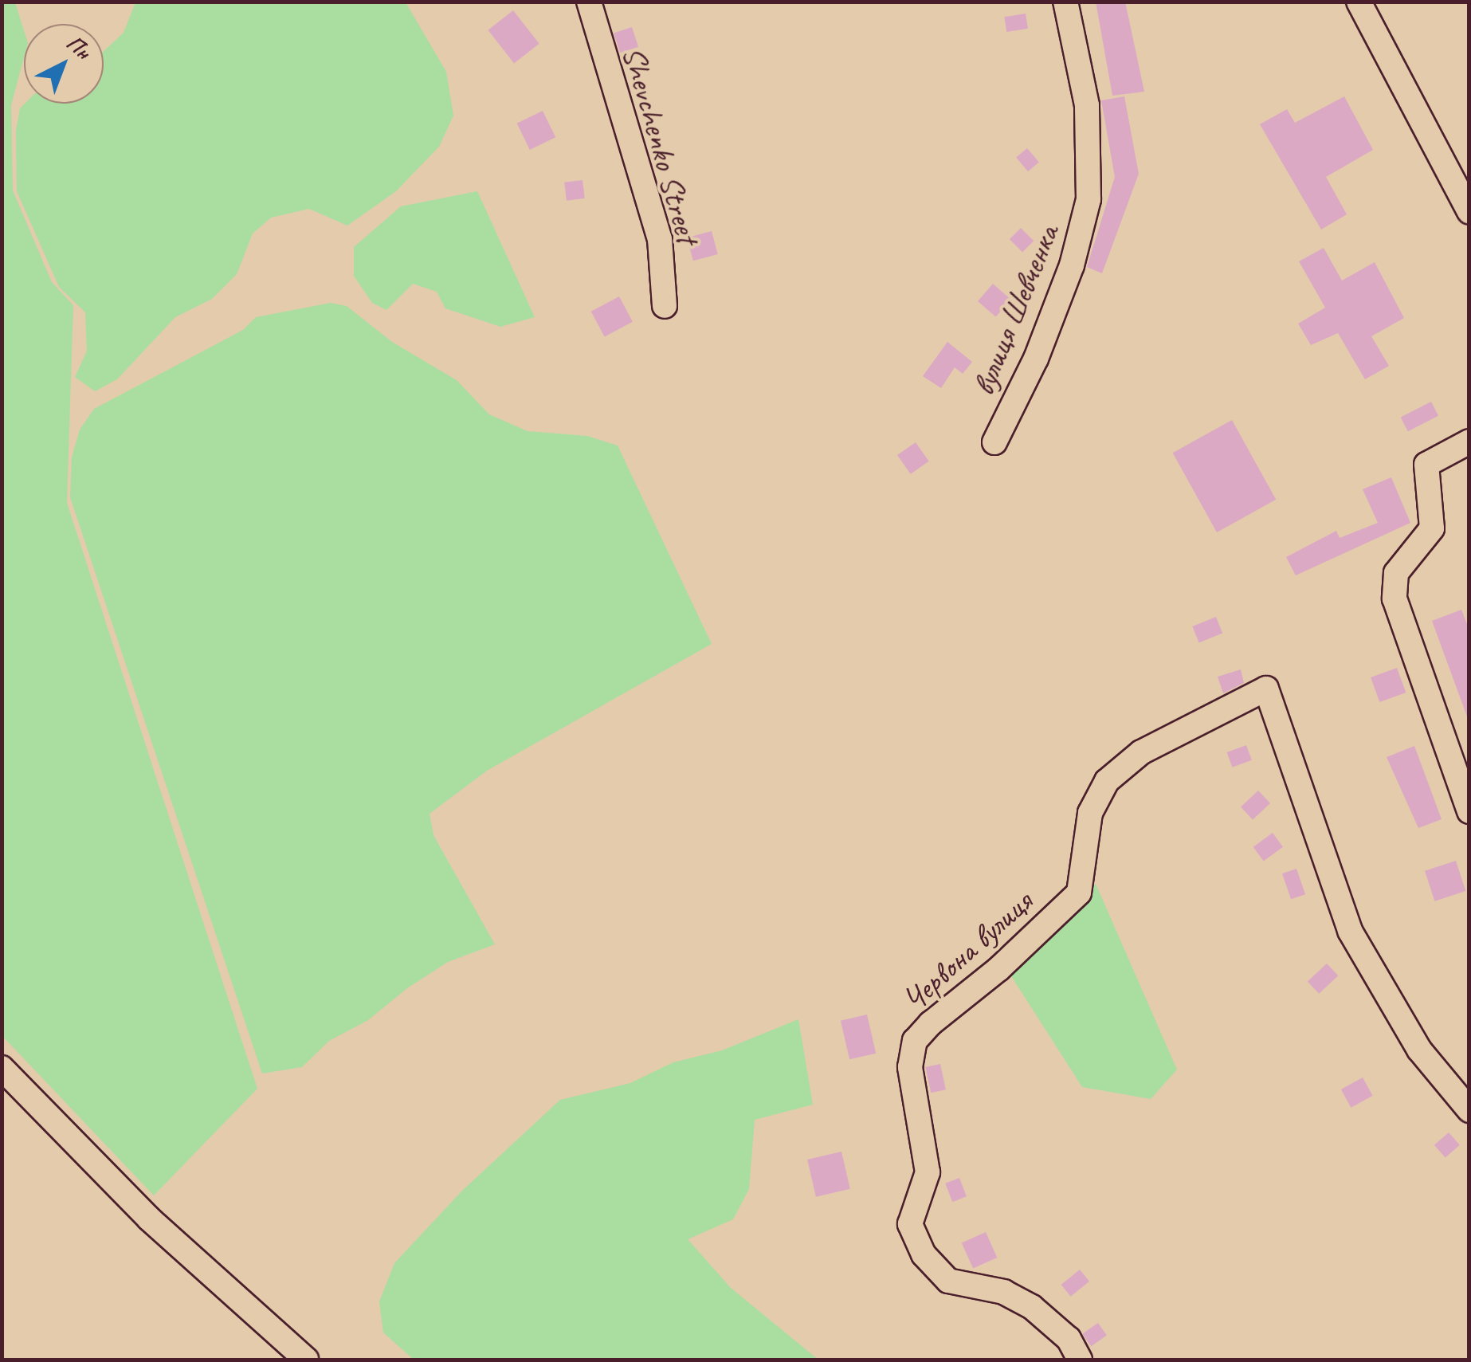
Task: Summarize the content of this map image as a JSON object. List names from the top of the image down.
{
  "streets": {
    "street": ["Shevchenko Street", "вулиця Шевченка", "Червона вулиця"]
  },
  "north": "top right"
}
